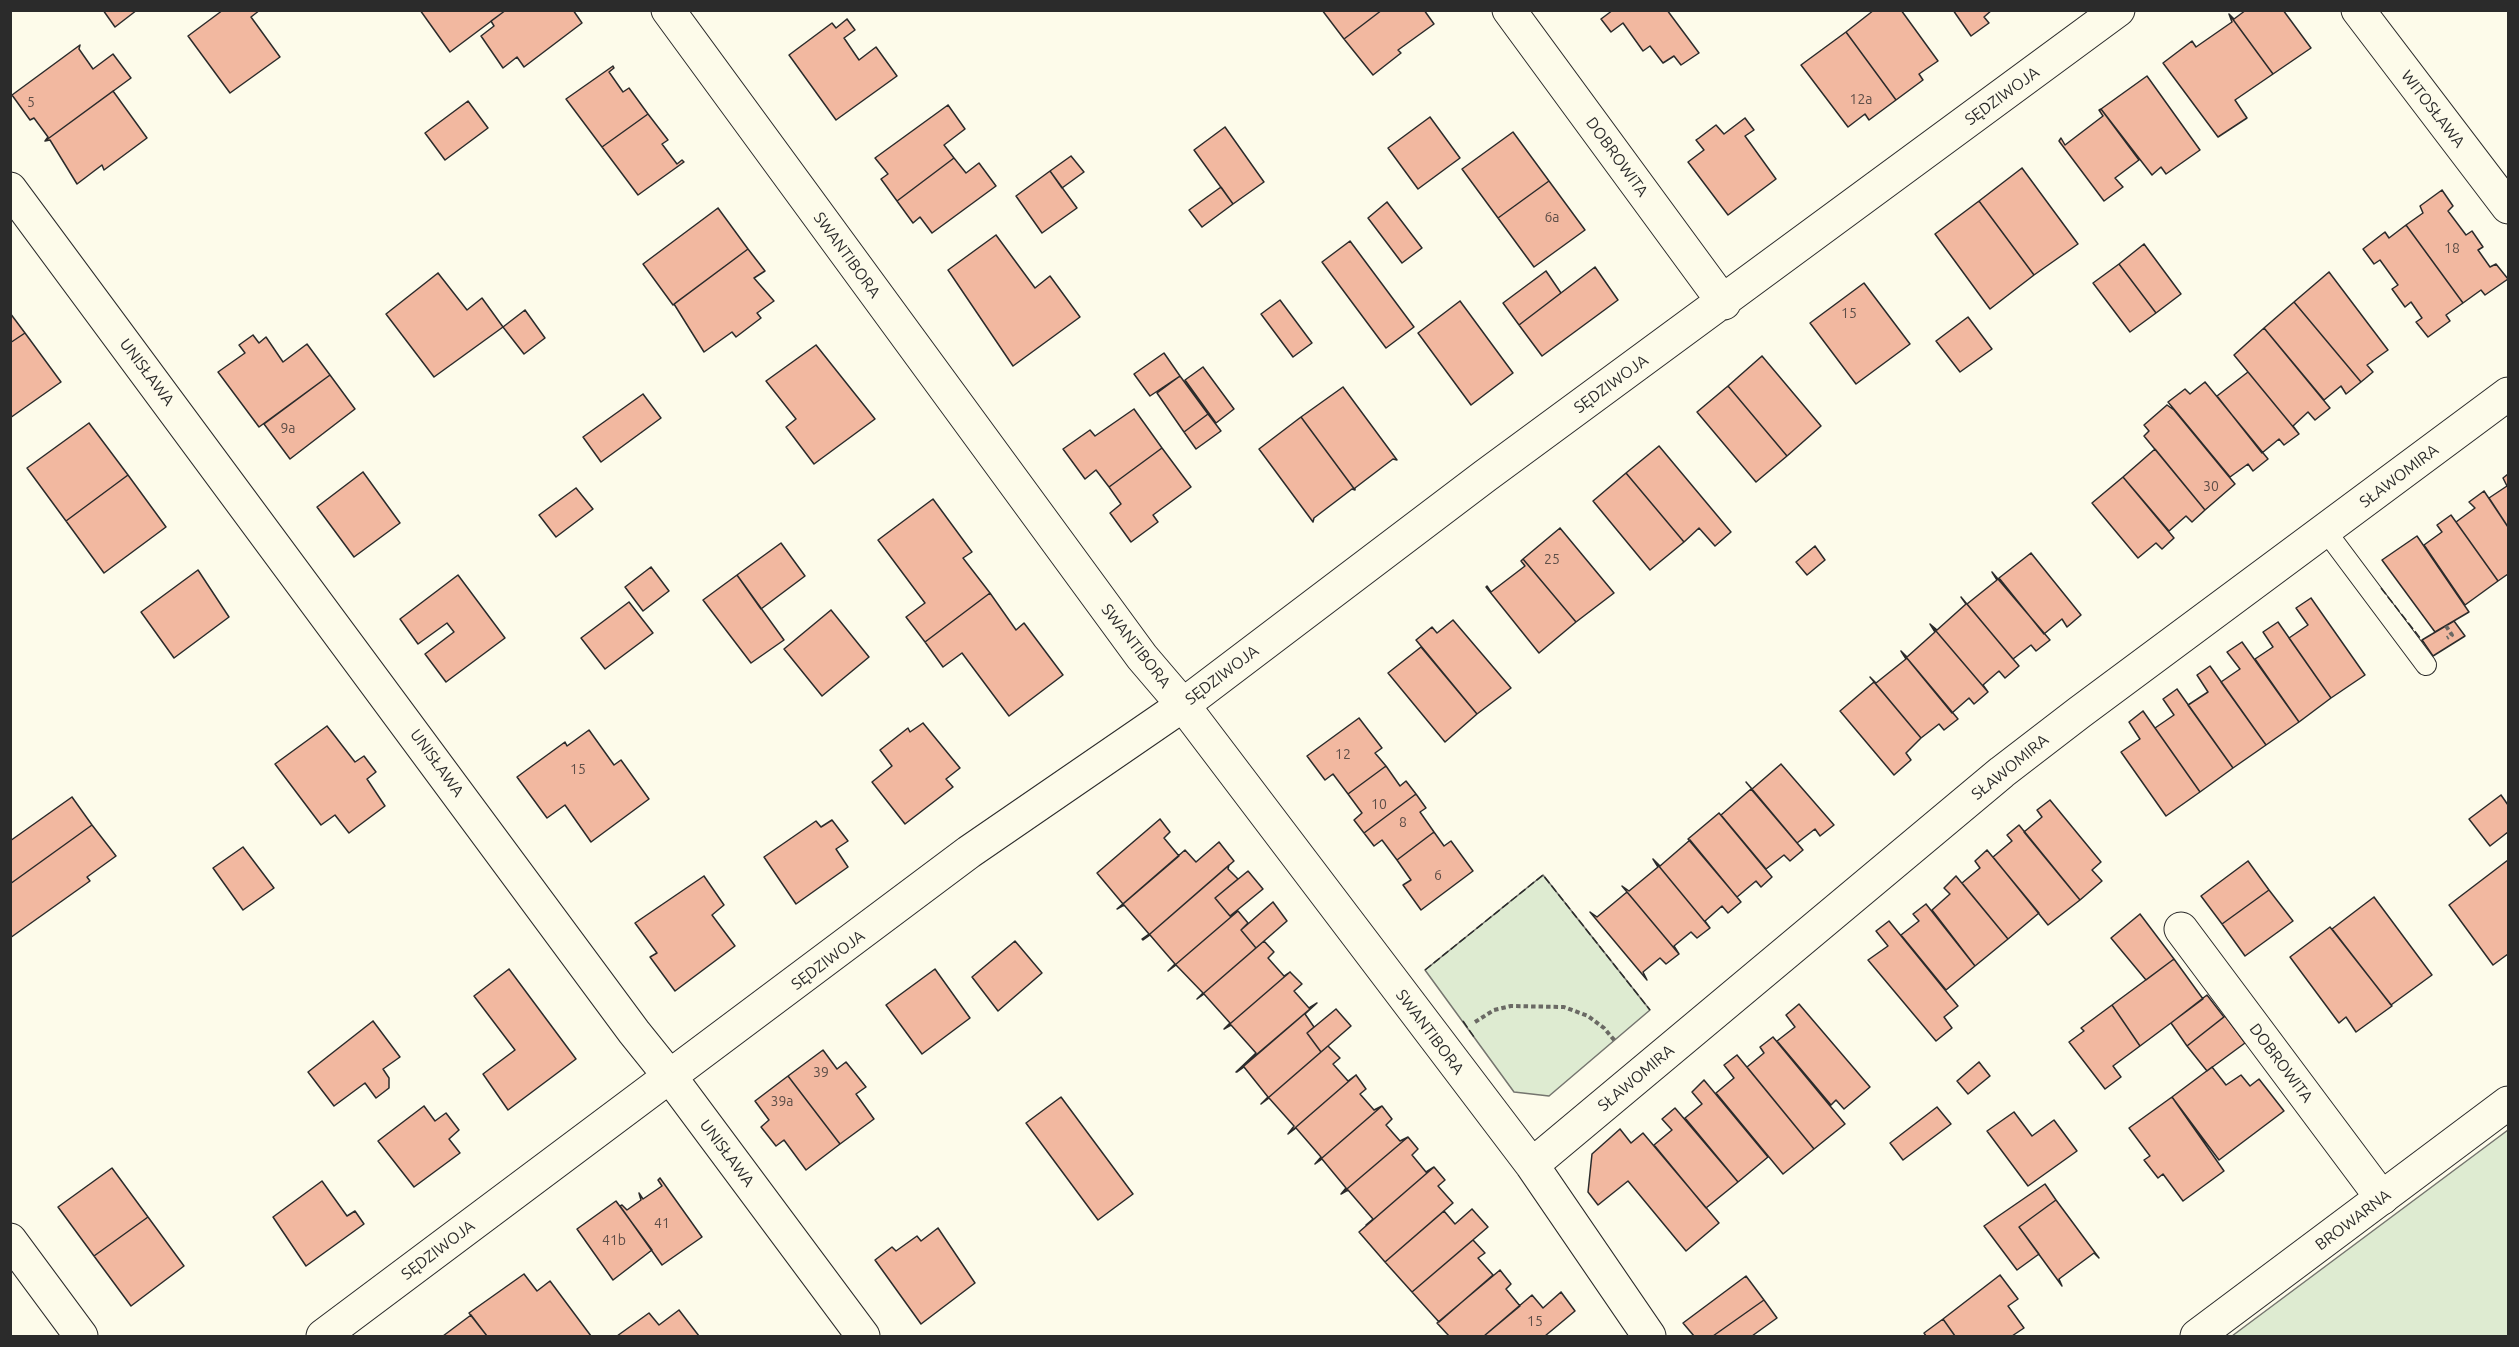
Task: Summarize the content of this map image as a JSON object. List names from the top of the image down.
{
  "streets": {
    "street": [
      "SĘDZIWOJA",
      "WITOSŁAWA",
      "DOBROWITA",
      "SWANTIBORA",
      "UNISŁAWA",
      "SŁAWOMIRA",
      "BROWARNA"
    ]
  },
  "crossings": [
    ["SĘDZIWOJA", "DOBROWITA"],
    ["SĘDZIWOJA", "SWANTIBORA"],
    ["SĘDZIWOJA", "UNISŁAWA"],
    ["DOBROWITA", "BROWARNA"],
    ["SWANTIBORA", "SŁAWOMIRA"]
  ],
  "house_numbers": [
    "12a",
    "5",
    "6a",
    "18",
    "15",
    "9a",
    "30",
    "25",
    "12",
    "15",
    "10",
    "8",
    "6",
    "39",
    "39a",
    "41",
    "41b",
    "15"
  ]
}
